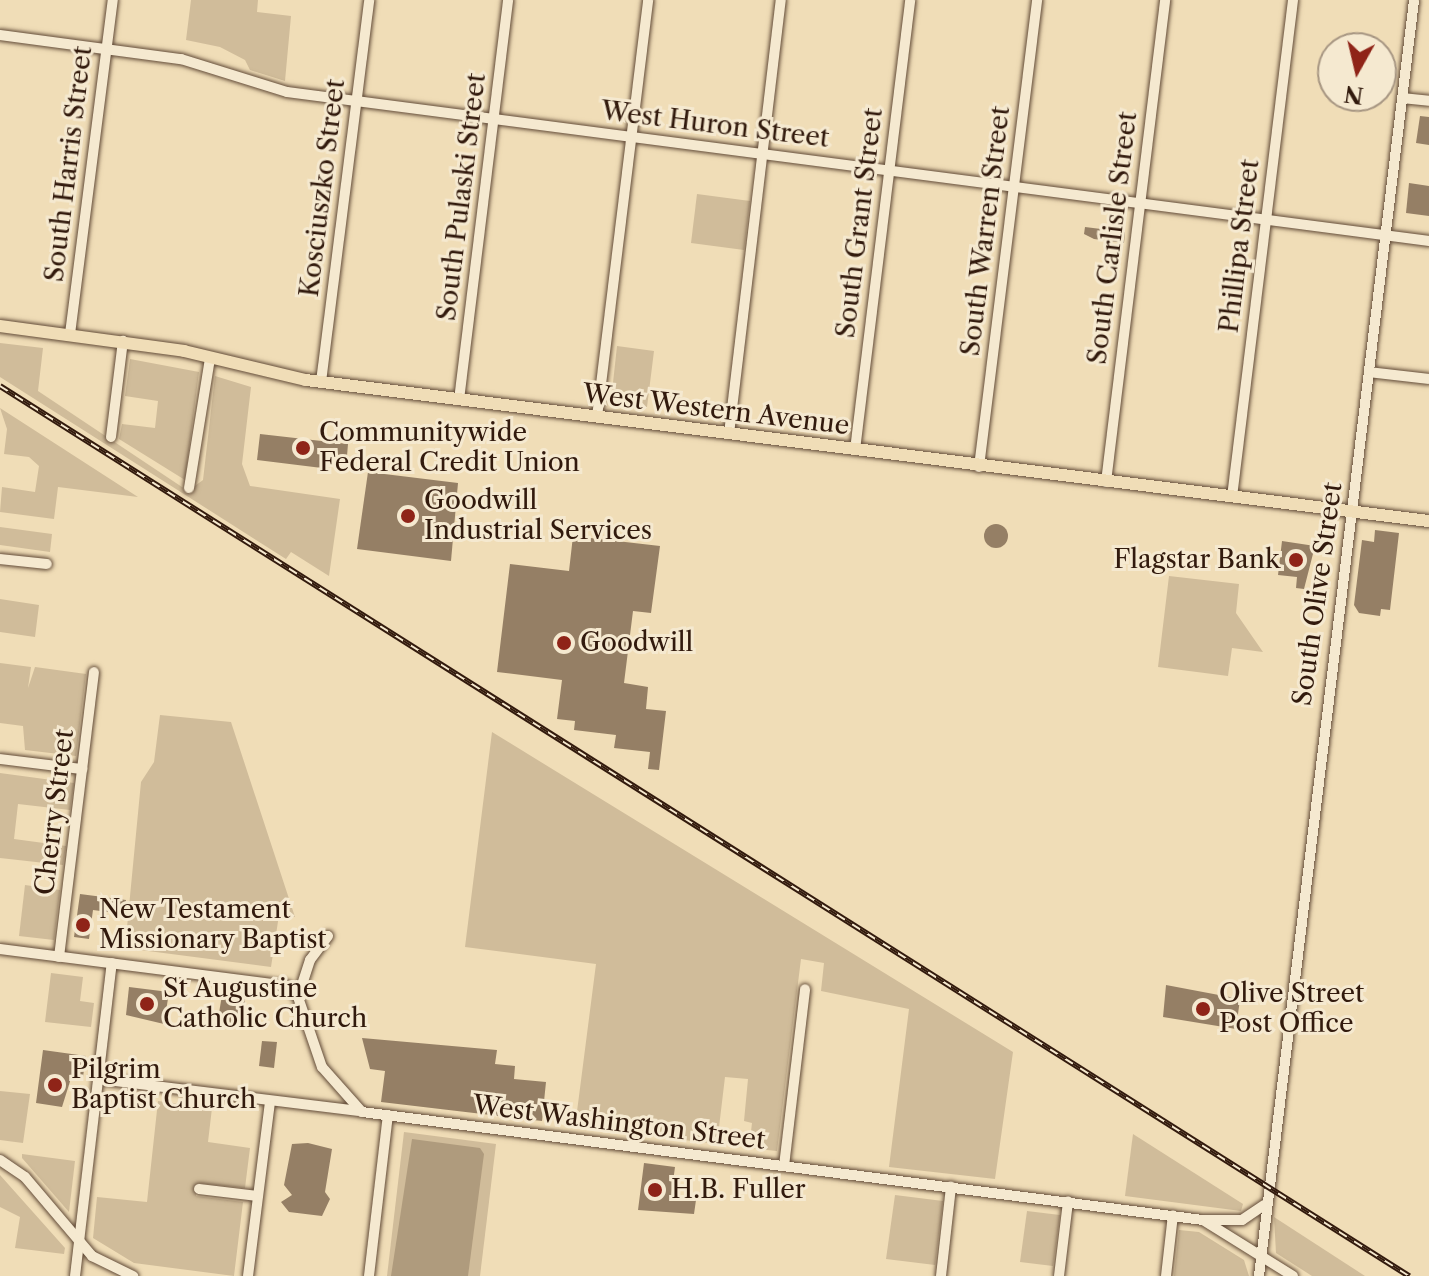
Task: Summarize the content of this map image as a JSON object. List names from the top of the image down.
{
  "streets": {
    "main road": ["West Western Avenue"],
    "street": [
      "West Huron Street",
      "South Harris Street",
      "Kosciuszko Street",
      "South Pulaski Street",
      "South Grant Street",
      "South Warren Street",
      "South Carlisle Street",
      "Phillipa Street",
      "South Olive Street",
      "Cherry Street",
      "West Washington Street"
    ]
  },
  "crossings": [
    ["West Huron Street", "South Harris Street"],
    ["West Huron Street", "Kosciuszko Street"],
    ["West Huron Street", "South Pulaski Street"],
    ["West Huron Street", "South Grant Street"],
    ["West Huron Street", "South Warren Street"],
    ["West Huron Street", "South Carlisle Street"],
    ["West Huron Street", "Phillipa Street"],
    ["West Huron Street", "South Olive Street"],
    ["South Harris Street", "West Western Avenue"],
    ["Kosciuszko Street", "West Western Avenue"],
    ["South Pulaski Street", "West Western Avenue"],
    ["South Grant Street", "West Western Avenue"],
    ["South Warren Street", "West Western Avenue"],
    ["South Carlisle Street", "West Western Avenue"],
    ["Phillipa Street", "West Western Avenue"],
    ["West Western Avenue", "South Olive Street"],
    ["South Olive Street", "West Washington Street"]
  ],
  "places": [
    "Communitywide Federal Credit Union",
    "Goodwill Industrial Services",
    "Flagstar Bank",
    "Goodwill",
    "New Testament Missionary Baptist",
    "St Augustine Catholic Church",
    "Olive Street Post Office",
    "Pilgrim Baptist Church",
    "H.B. Fuller"
  ],
  "north": "bottom"
}
